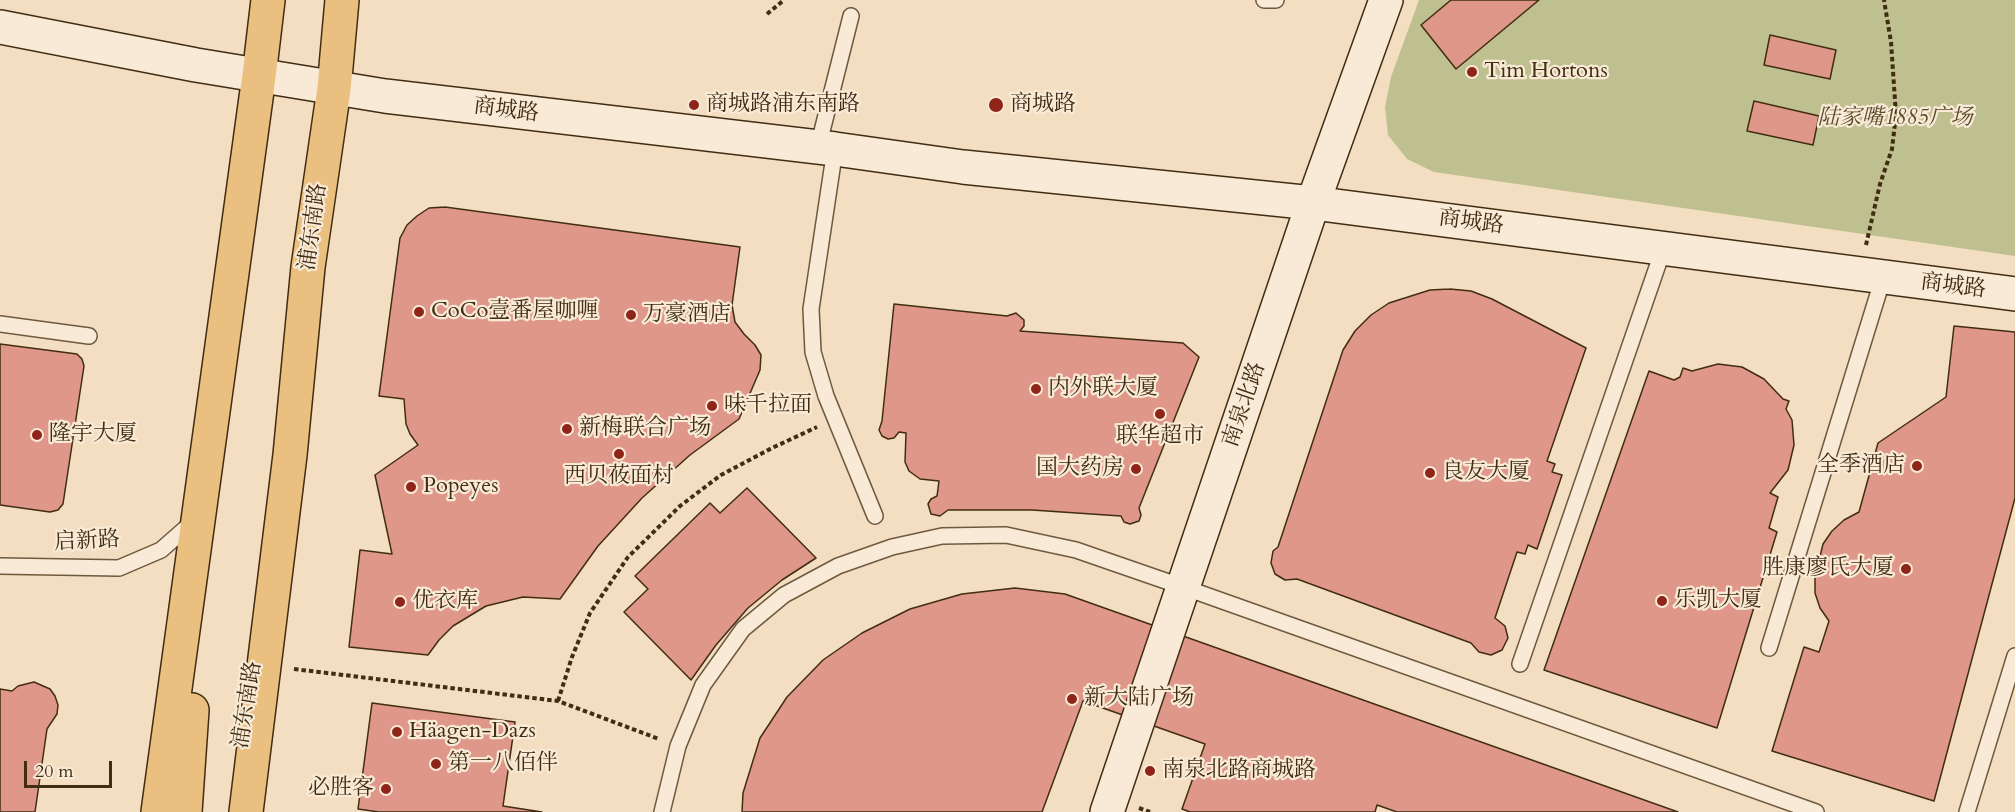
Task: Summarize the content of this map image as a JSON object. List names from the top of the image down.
{
  "streets": {
    "main road": ["浦东南路"],
    "street": ["商城路", "南泉北路"],
    "lane": ["启新路"]
  },
  "crossings": [
    ["商城路", "浦东南路"],
    ["商城路", "南泉北路"]
  ],
  "parks": ["陆家嘴1885广场"],
  "places": [
    "Tim Hortons",
    "商城路浦东南路",
    "商城路",
    "CoCo壹番屋咖喱",
    "万豪酒店",
    "内外联大厦",
    "味千拉面",
    "联华超市",
    "新梅联合广场",
    "隆宇大厦",
    "西贝莜面村",
    "全季酒店",
    "国大药房",
    "良友大厦",
    "Popeyes",
    "胜康廖氏大厦",
    "乐凯大厦",
    "优衣库",
    "新大陆广场",
    "Häagen-Dazs",
    "第一八佰伴",
    "南泉北路商城路",
    "必胜客"
  ],
  "scale_bar": "20 m"
}
